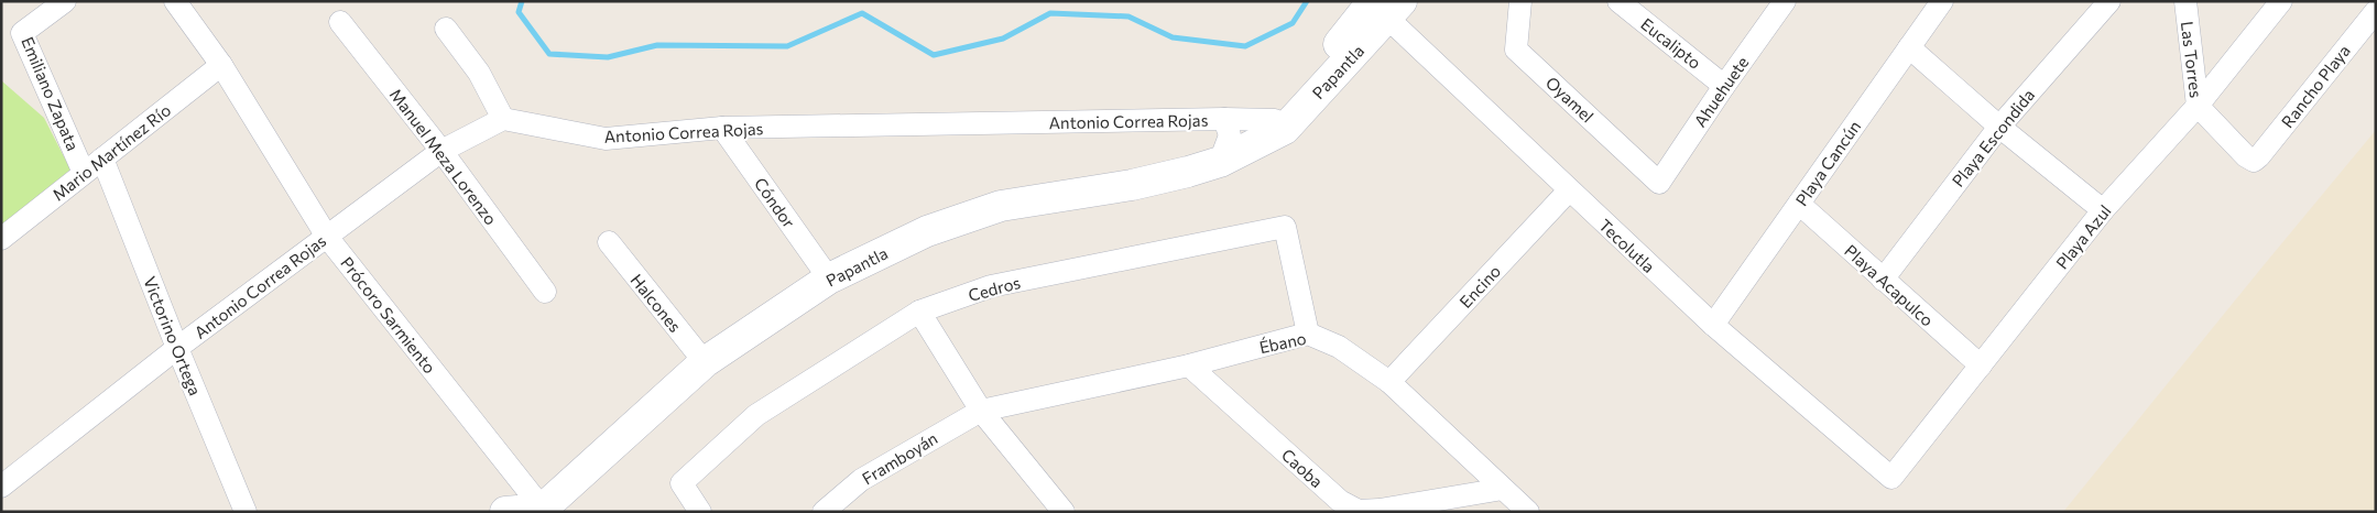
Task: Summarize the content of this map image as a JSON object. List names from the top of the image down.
{
  "streets": {
    "street": [
      "Eucalipto",
      "Las Torres",
      "Papantla",
      "Rancho Playa",
      "Ahuehuete",
      "Emiliano Zapata",
      "Oyamel",
      "Antonio Correa Rojas",
      "Playa Escondida",
      "Mario Martínez Río",
      "Manuel Meza Lorenzo",
      "Playa Cancún",
      "Cóndor",
      "Playa Azul",
      "Tecolutla",
      "Playa Acapulco",
      "Encino",
      "Cedros",
      "Halcones",
      "Prócoro Sarmiento",
      "Victorino Ortega",
      "Ébano",
      "Framboyán",
      "Caoba"
    ]
  },
  "crossings": [
    ["Eucalipto", "Ahuehuete"],
    ["Las Torres", "Rancho Playa"],
    ["Las Torres", "Playa Azul"],
    ["Papantla", "Antonio Correa Rojas"],
    ["Papantla", "Cóndor"],
    ["Papantla", "Tecolutla"],
    ["Papantla", "Halcones"],
    ["Papantla", "Prócoro Sarmiento"],
    ["Ahuehuete", "Oyamel"],
    ["Emiliano Zapata", "Mario Martínez Río"],
    ["Antonio Correa Rojas", "Manuel Meza Lorenzo"],
    ["Antonio Correa Rojas", "Cóndor"],
    ["Antonio Correa Rojas", "Prócoro Sarmiento"],
    ["Antonio Correa Rojas", "Victorino Ortega"],
    ["Playa Escondida", "Playa Acapulco"],
    ["Mario Martínez Río", "Prócoro Sarmiento"],
    ["Mario Martínez Río", "Victorino Ortega"],
    ["Playa Cancún", "Tecolutla"],
    ["Playa Cancún", "Playa Acapulco"],
    ["Playa Azul", "Tecolutla"],
    ["Playa Azul", "Playa Acapulco"],
    ["Tecolutla", "Encino"],
    ["Encino", "Ébano"],
    ["Cedros", "Ébano"],
    ["Ébano", "Framboyán"],
    ["Ébano", "Caoba"]
  ]
}
